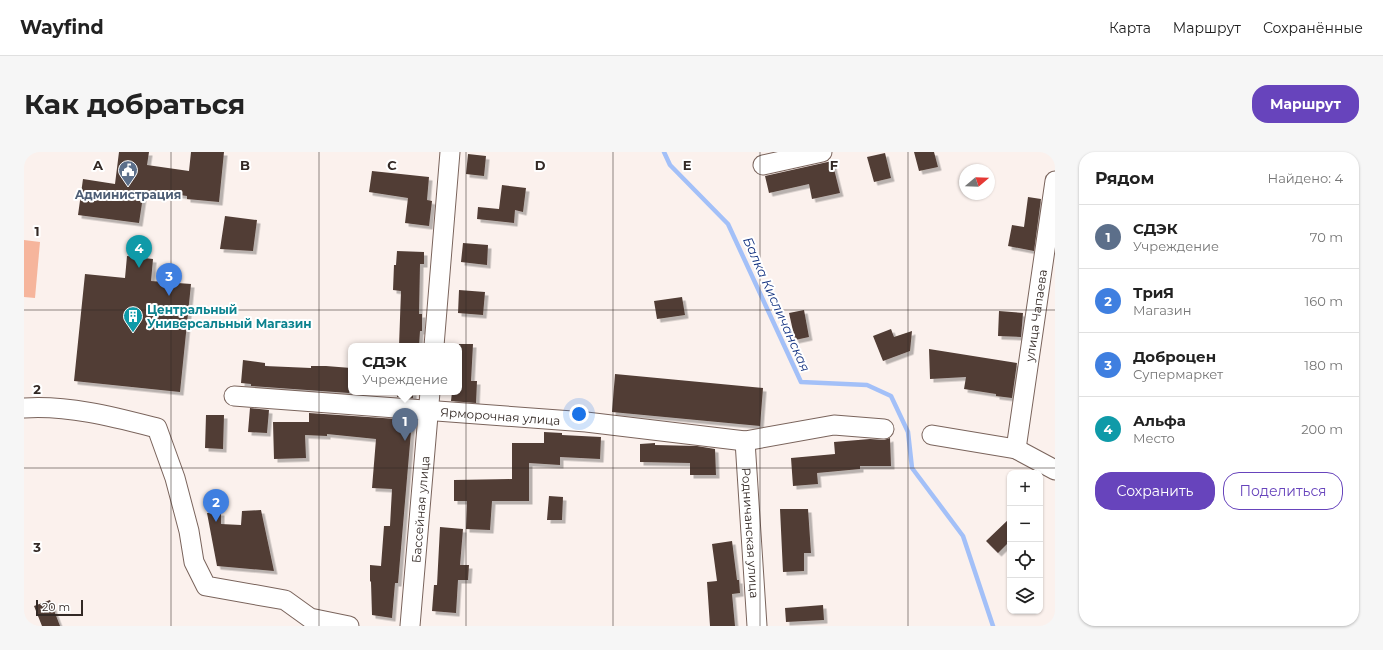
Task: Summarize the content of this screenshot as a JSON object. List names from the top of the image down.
{
  "streets": {
    "street": [
      "улица Чапаева",
      "Ярморочная улица",
      "Бассейная улица",
      "Родничанская улица"
    ]
  },
  "crossings": [
    ["Ярморочная улица", "Бассейная улица"],
    ["Ярморочная улица", "Родничанская улица"]
  ],
  "water": ["Балка Кисличанская"],
  "places": {
    "public building": ["Администрация"],
    "building": ["Центральный Универсальный Магазин"]
  },
  "scale_bar": "20 m",
  "north": "right",
  "page": {
    "header": "Wayfind",
    "nav": ["Карта", "Маршрут", "Сохранённые"],
    "buttons": [
      "Маршрут",
      ["Сохранить", "Поделиться"]
    ],
    "title": "Как добраться",
    "heading": ["Рядом", "Найдено: 4"],
    "list": [
      {
        "mark": "1",
        "name": "СДЭК",
        "note": "Учреждение",
        "value": "70 m"
      },
      {
        "mark": "2",
        "name": "ТриЯ",
        "note": "Магазин",
        "value": "160 m"
      },
      {
        "mark": "3",
        "name": "Доброцен",
        "note": "Супермаркет",
        "value": "180 m"
      },
      {
        "mark": "4",
        "name": "Альфа",
        "note": "Место",
        "value": "200 m"
      }
    ],
    "pins": [
      "4",
      "3",
      "1",
      "2"
    ],
    "popup": ["СДЭК", "Учреждение"],
    "map_buttons": ["+", "−"],
    "scale": "20 m"
  },
  "grid": {
    "columns": [
      "A",
      "B",
      "C",
      "D",
      "E",
      "F"
    ],
    "rows": ["1", "2", "3"]
  }
}
